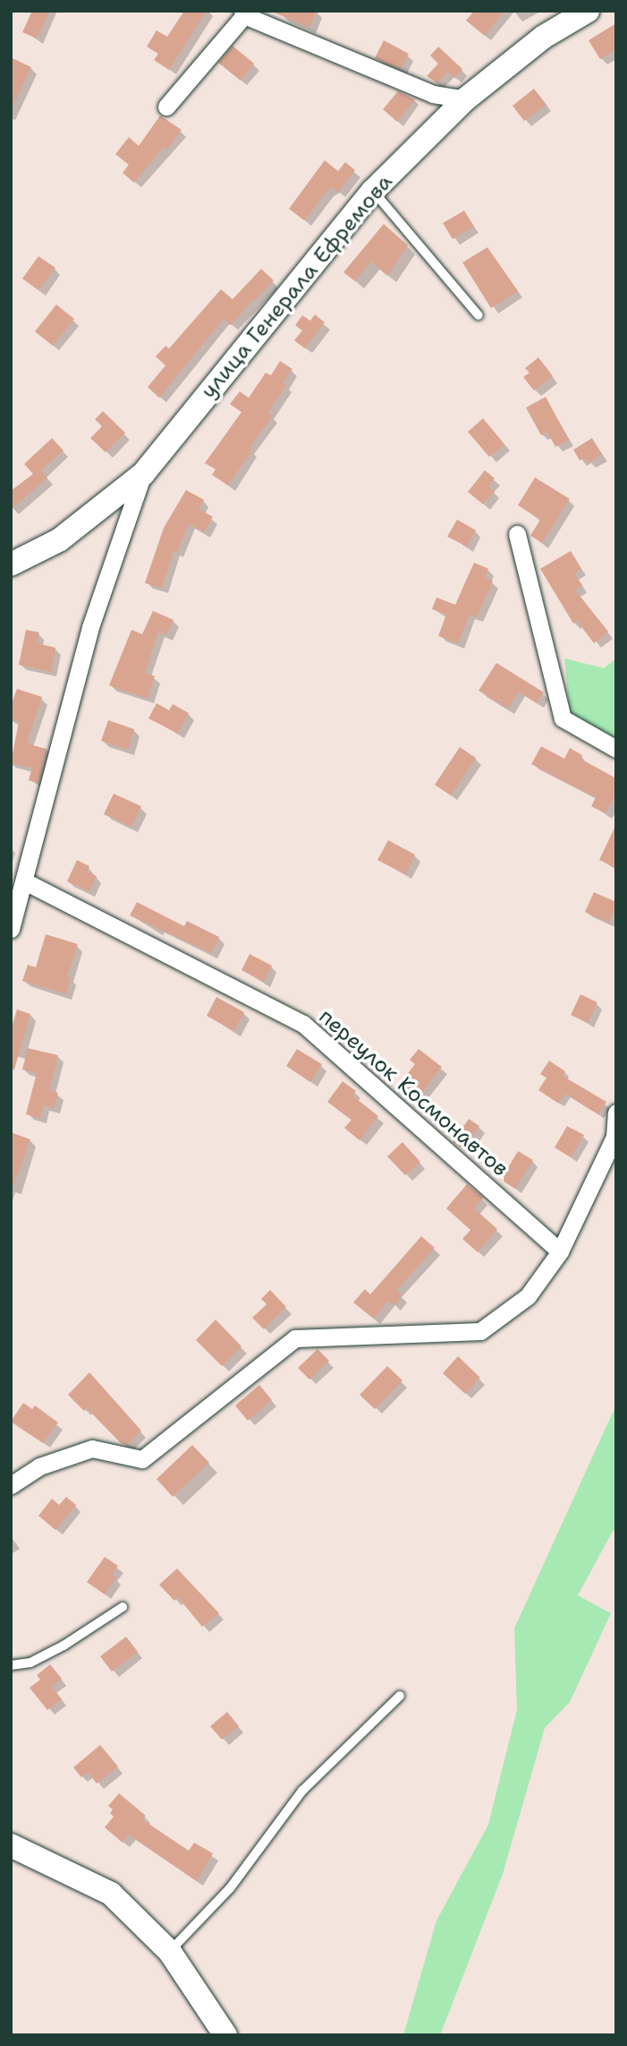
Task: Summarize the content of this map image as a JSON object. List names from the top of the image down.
{
  "streets": {
    "street": ["улица Генерала Ефремова", "переулок Космонавтов"]
  }
}
